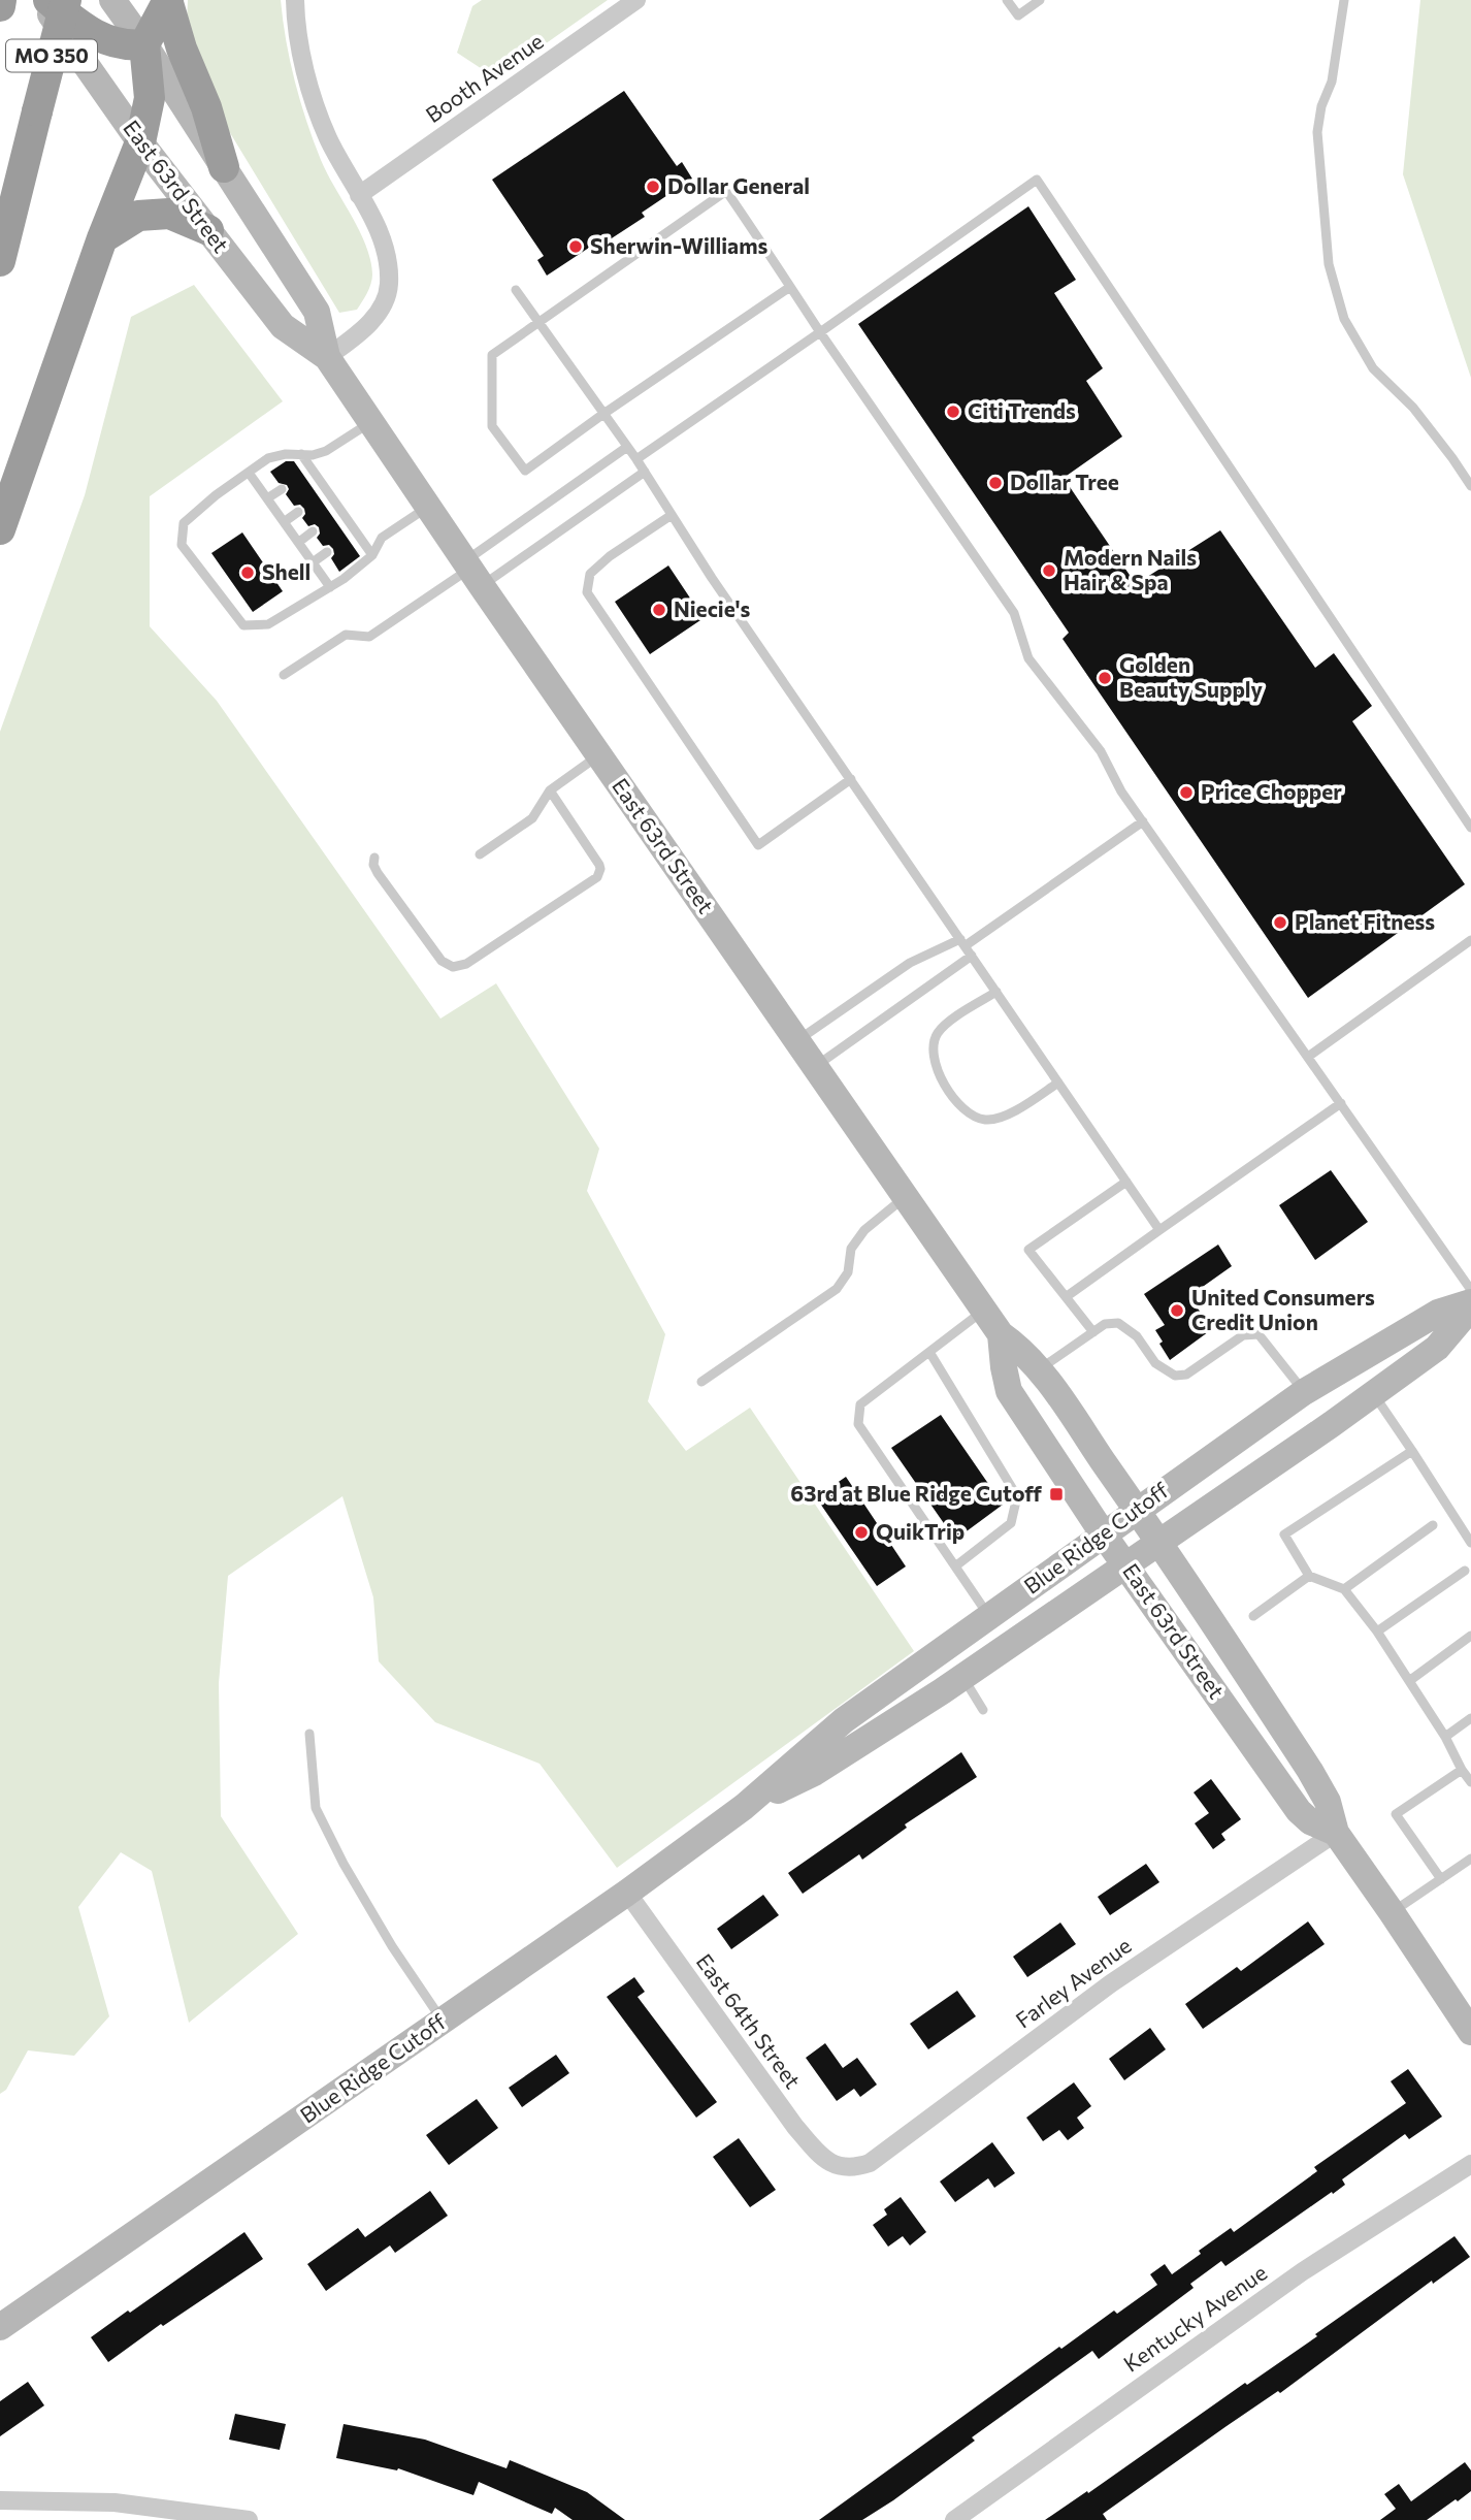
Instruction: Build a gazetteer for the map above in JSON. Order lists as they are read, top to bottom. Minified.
{"streets":{"highway":["MO 350"],"main road":["East 63rd Street","Blue Ridge Cutoff"],"street":["Booth Avenue","Farley Avenue","East 64th Street","Kentucky Avenue"]},"crossings":[["East 63rd Street","Blue Ridge Cutoff"],["East 63rd Street","Farley Avenue"],["Blue Ridge Cutoff","East 64th Street"],["Farley Avenue","East 64th Street"]],"places":{"other":["Dollar General","Sherwin-Williams","Citi Trends","Dollar Tree","Modern Nails Hair & Spa","Shell","Niecie's","Golden Beauty Supply","Price Chopper","Planet Fitness","United Consumers Credit Union","QuikTrip"],"transit":["63rd at Blue Ridge Cutoff"]}}
